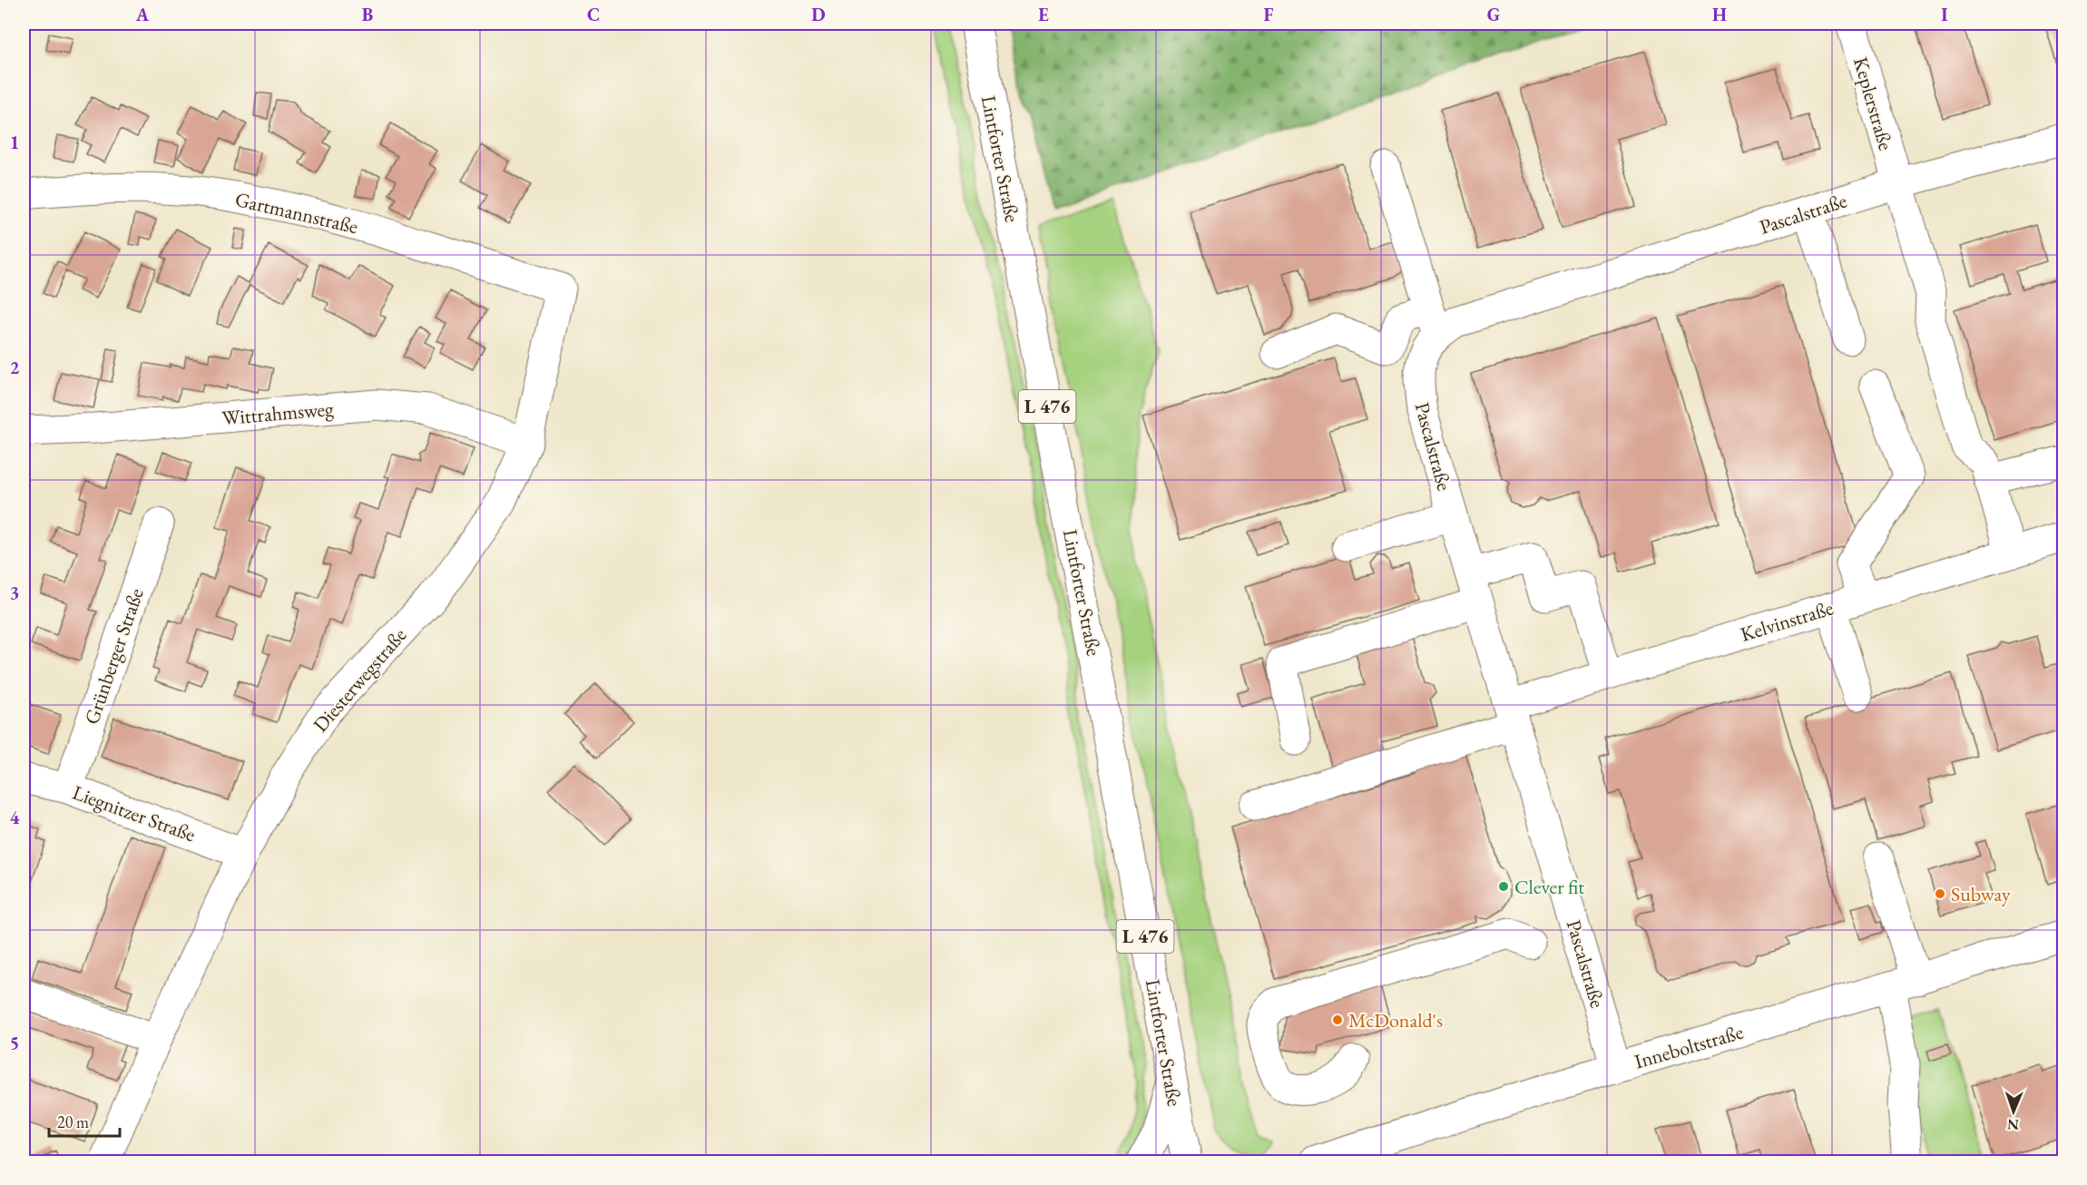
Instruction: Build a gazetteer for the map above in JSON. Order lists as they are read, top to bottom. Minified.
{"streets":{"street":["Keplerstraße","Lintforter Straße","Gartmannstraße","Pascalstraße","L 476","Wittrahmsweg","Kelvinstraße","Grünberger Straße","Diesterwegstraße","Liegnitzer Straße","Inneboltstraße"]},"crossings":[["Keplerstraße","Pascalstraße"],["Keplerstraße","Kelvinstraße"],["Gartmannstraße","Diesterwegstraße"],["Pascalstraße","Kelvinstraße"],["Pascalstraße","Inneboltstraße"],["Wittrahmsweg","Diesterwegstraße"],["Grünberger Straße","Liegnitzer Straße"],["Diesterwegstraße","Liegnitzer Straße"]],"places":["Clever fit","Subway","McDonald's"],"scale_bar":"20 m","north":"bottom","grid":{"columns":["A","B","C","D","E","F","G","H","I"],"rows":["1","2","3","4","5"]}}
